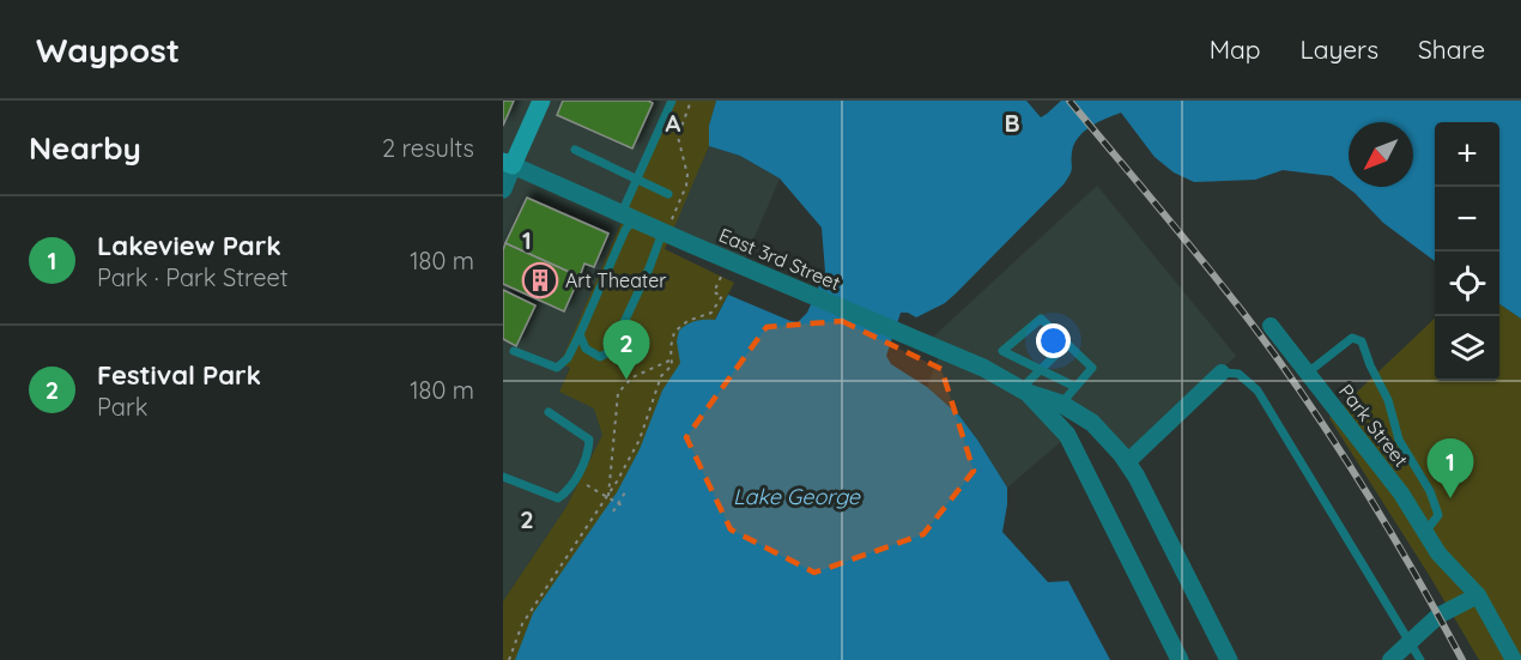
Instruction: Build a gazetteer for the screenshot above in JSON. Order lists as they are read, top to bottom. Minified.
{"streets":{"street":["East 3rd Street","Park Street"]},"water":["Lake George"],"places":{"building":["Art Theater"]},"north":"bottom left","page":{"header":"Waypost","nav":["Map","Layers","Share"],"heading":["Nearby","2 results"],"map_buttons":["+","−"],"list":[{"mark":"1","name":"Lakeview Park","note":"Park · Park Street","value":"180 m"},{"mark":"2","name":"Festival Park","note":"Park","value":"180 m"}],"pins":["2","1"]},"grid":{"columns":["A","B"],"rows":["1","2"]}}
